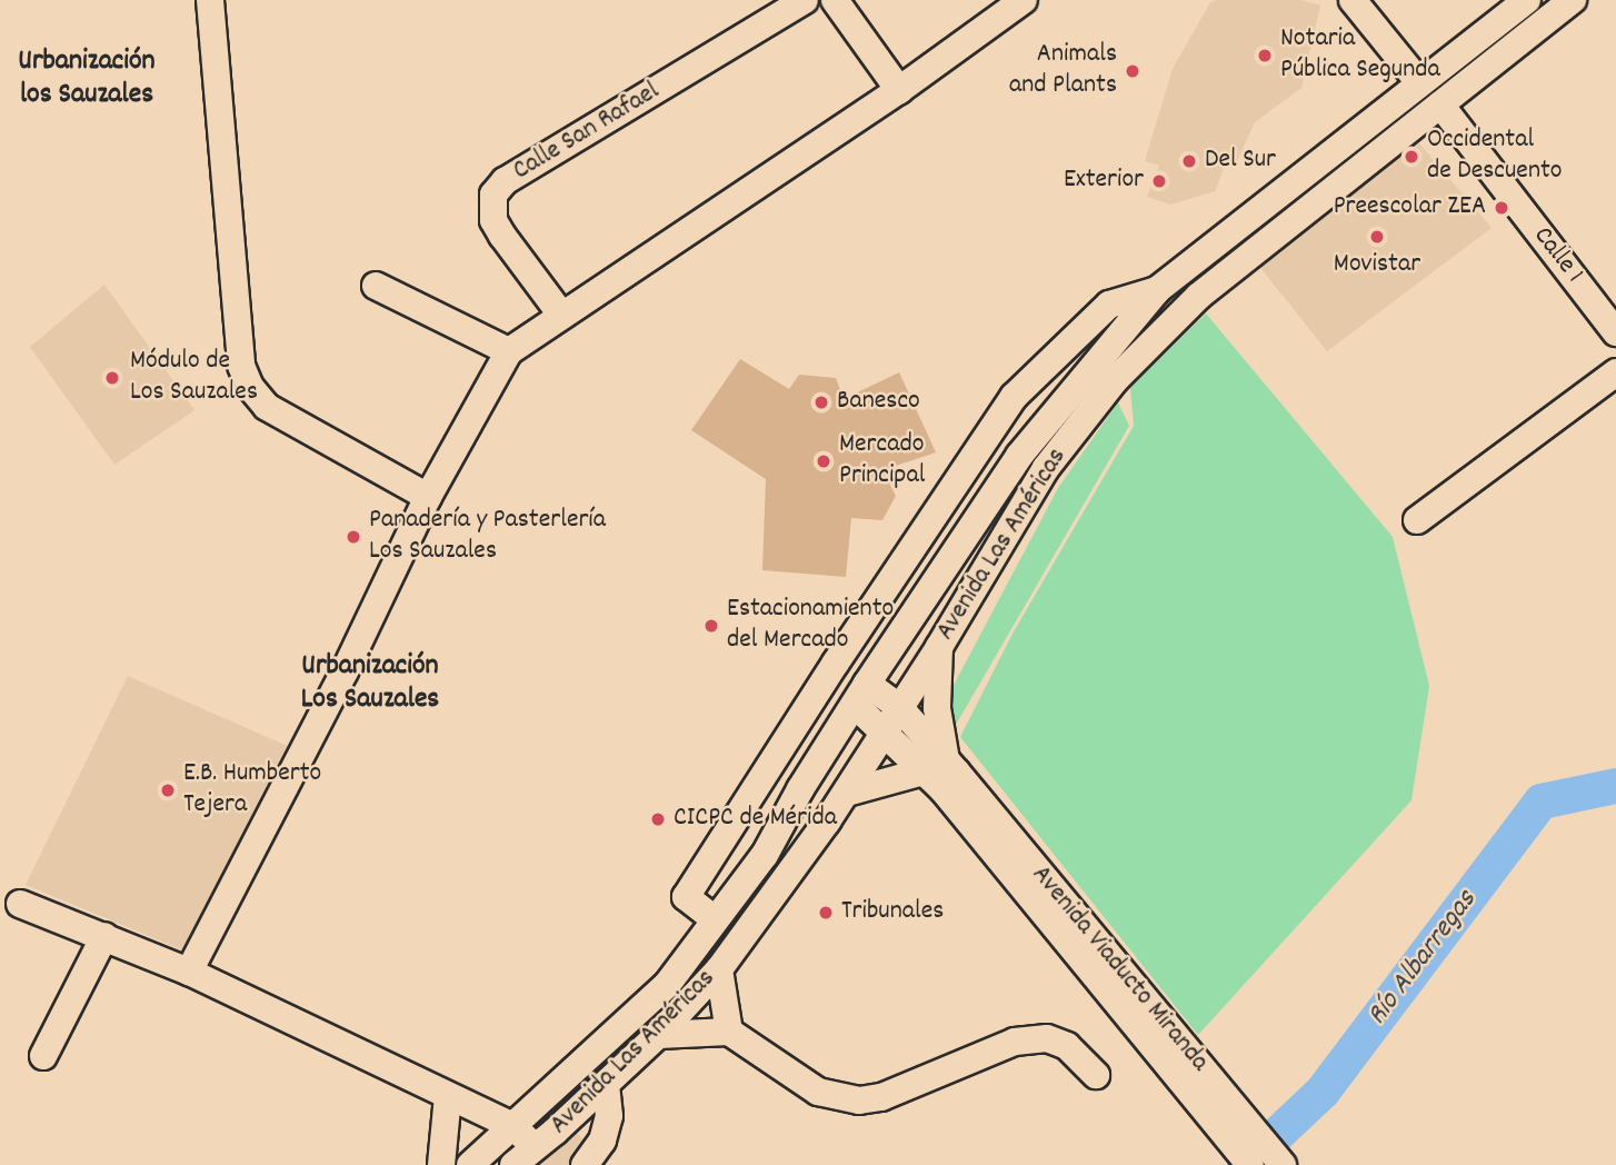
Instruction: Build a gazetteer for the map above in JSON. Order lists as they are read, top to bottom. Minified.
{"streets":{"street":["Calle San Rafael","Calle 1","Avenida Las Américas","Avenida Viaducto Miranda"]},"crossings":[["Calle 1","Avenida Las Américas"]],"districts":["Urbanización los Sauzales","Urbanización Los Sauzales"],"water":["Río Albarregas"],"places":["Notaria Pública Segunda","Animals and Plants","Occidental de Descuento","Del Sur","Exterior","Preescolar ZEA","Movistar","Módulo de Los Sauzales","Banesco","Mercado Principal","Panadería y Pasterlería Los Sauzales","Estacionamiento del Mercado","E.B. Humberto Tejera","CICPC de Mérida","Tribunales"]}
